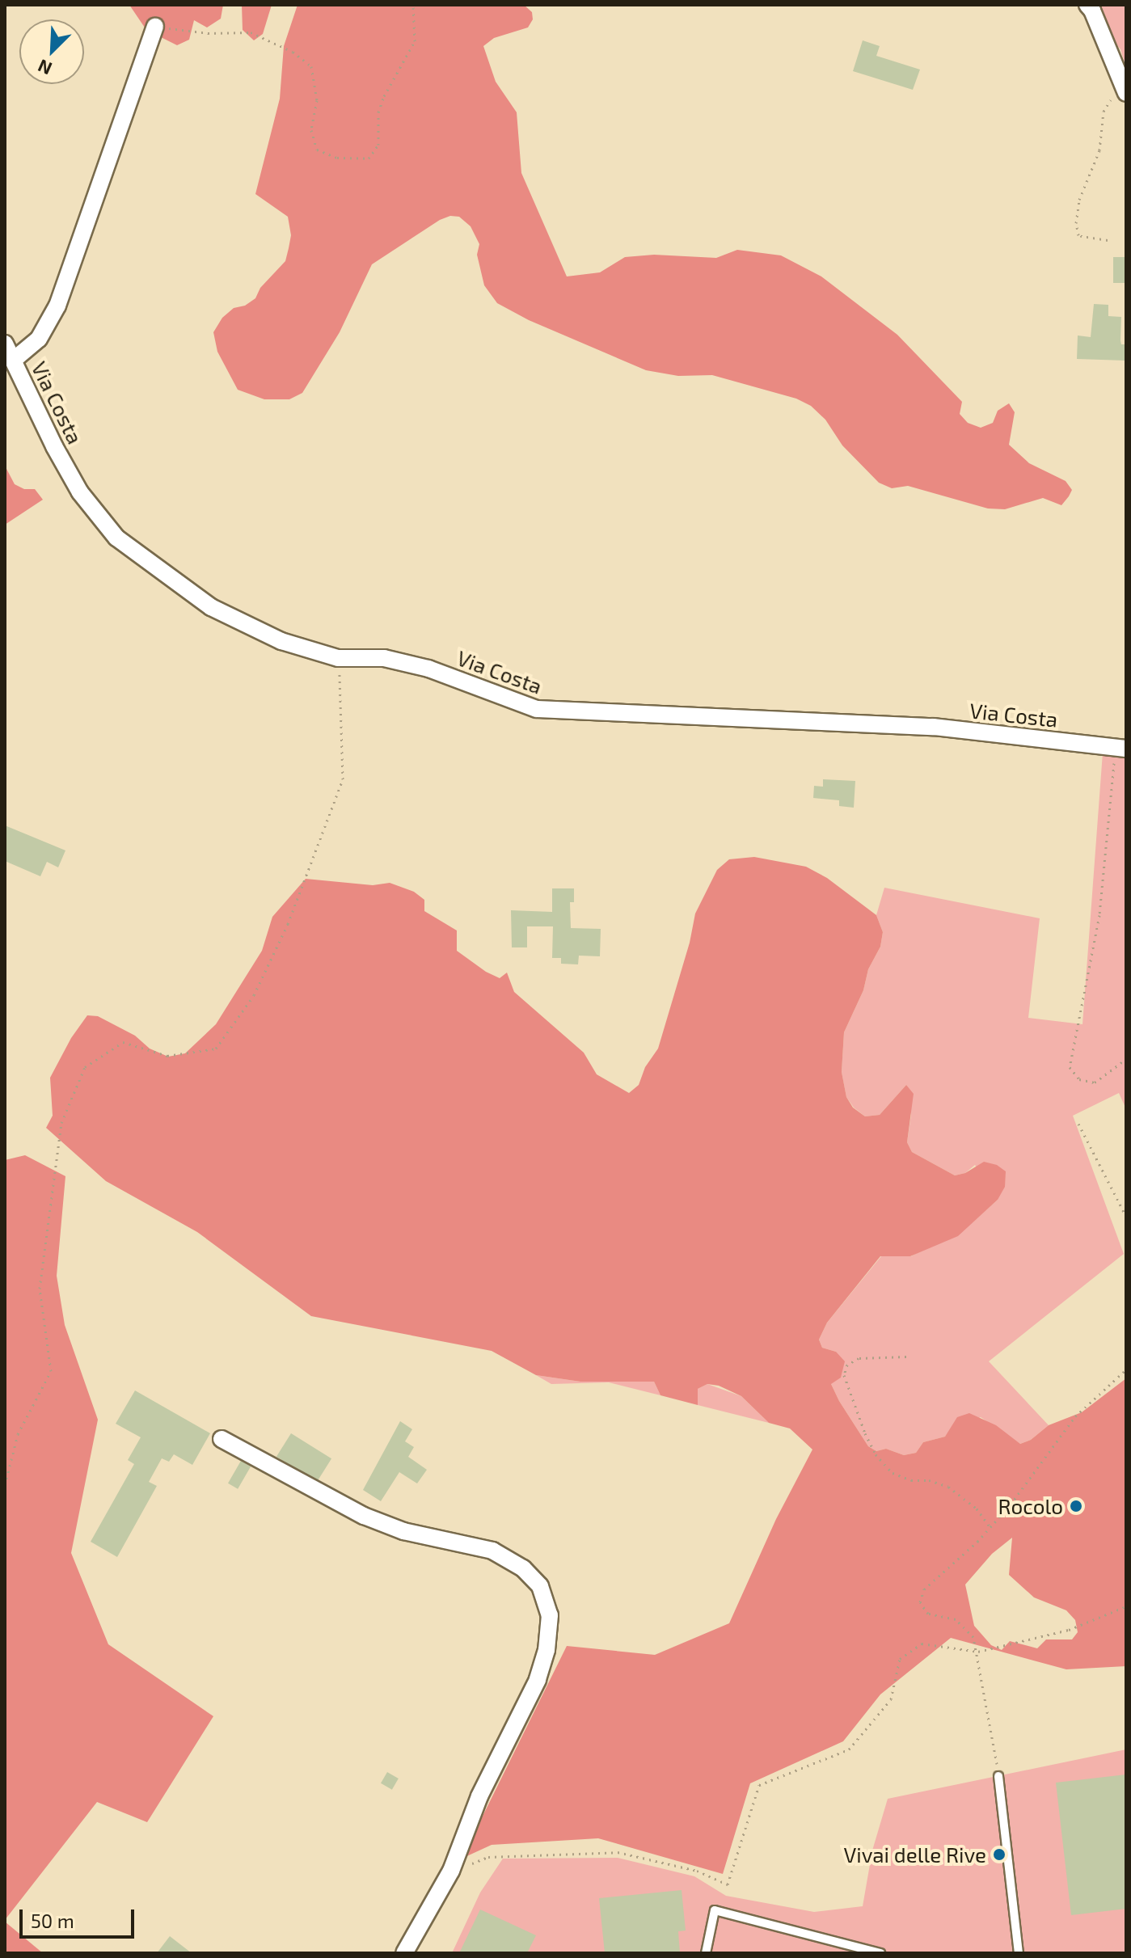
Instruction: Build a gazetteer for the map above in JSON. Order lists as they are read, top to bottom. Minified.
{"streets":{"street":["Via Costa"]},"places":["Rocolo","Vivai delle Rive"],"scale_bar":"50 m","north":"bottom left"}
